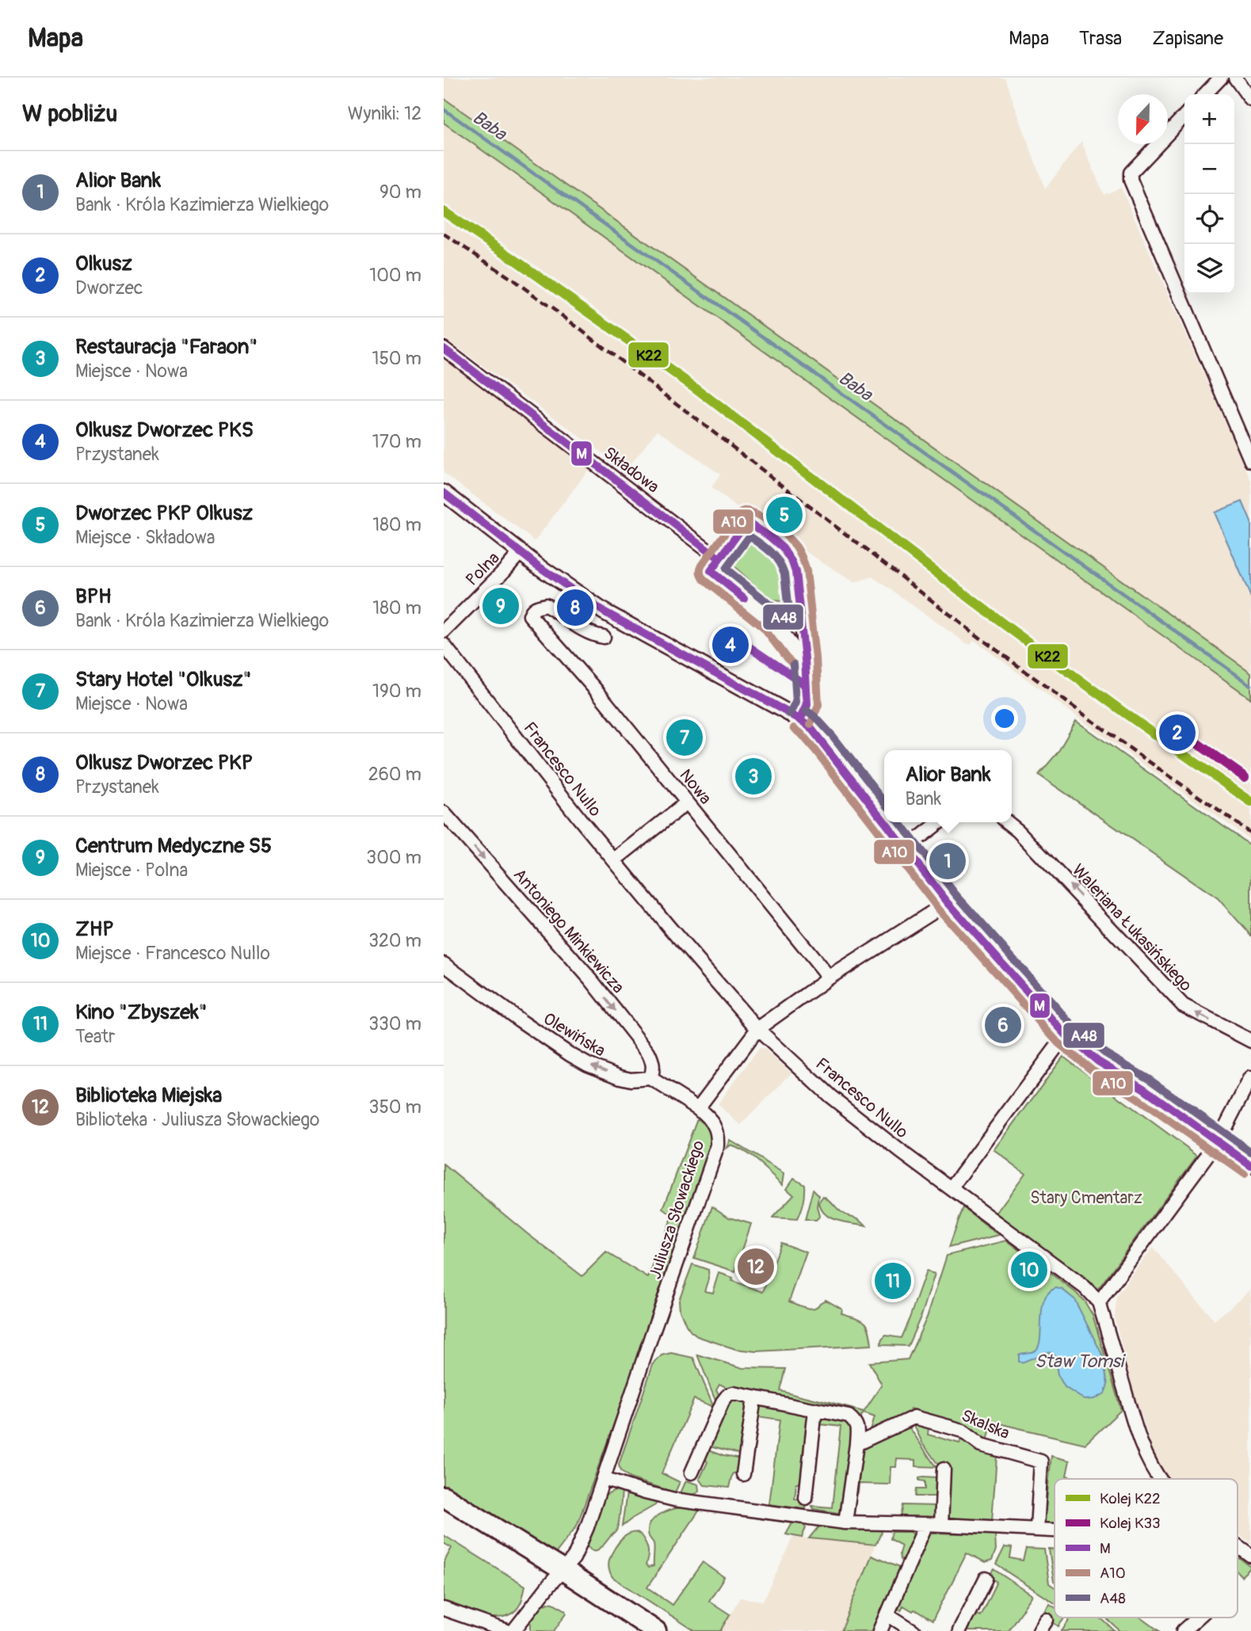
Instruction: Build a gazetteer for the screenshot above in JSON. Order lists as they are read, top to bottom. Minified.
{"streets":{"street":["Składowa","Polna","Francesco Nullo","Nowa","Waleriana Łukasińskiego","Antoniego Minkiewicza","Olewińska","Juliusza Słowackiego","Skalska"]},"crossings":[["Antoniego Minkiewicza","Olewińska"]],"one_way":["Antoniego Minkiewicza","Olewińska"],"water":["Baba","Staw Tomsi"],"parks":["Stary Cmentarz"],"lines":["rail line K22","transit line M","transit line A10","transit line A48","rail line K33"],"legend":["Kolej K22","Kolej K33","M","A10","A48"],"north":"bottom","page":{"header":"Mapa","nav":["Mapa","Trasa","Zapisane"],"heading":["W pobliżu","Wyniki: 12"],"map_buttons":["+","−"],"list":[{"mark":"1","name":"Alior Bank","note":"Bank · Króla Kazimierza Wielkiego","value":"90 m"},{"mark":"2","name":"Olkusz","note":"Dworzec","value":"100 m"},{"mark":"3","name":"Restauracja \"Faraon\"","note":"Miejsce · Nowa","value":"150 m"},{"mark":"4","name":"Olkusz Dworzec PKS","note":"Przystanek","value":"170 m"},{"mark":"5","name":"Dworzec PKP Olkusz","note":"Miejsce · Składowa","value":"180 m"},{"mark":"6","name":"BPH","note":"Bank · Króla Kazimierza Wielkiego","value":"180 m"},{"mark":"7","name":"Stary Hotel \"Olkusz\"","note":"Miejsce · Nowa","value":"190 m"},{"mark":"8","name":"Olkusz Dworzec PKP","note":"Przystanek","value":"260 m"},{"mark":"9","name":"Centrum Medyczne S5","note":"Miejsce · Polna","value":"300 m"},{"mark":"10","name":"ZHP","note":"Miejsce · Francesco Nullo","value":"320 m"},{"mark":"11","name":"Kino \"Zbyszek\"","note":"Teatr","value":"330 m"},{"mark":"12","name":"Biblioteka Miejska","note":"Biblioteka · Juliusza Słowackiego","value":"350 m"}],"pins":["5","9","8","4","2","7","3","1","6","12","10","11"],"popup":["Alior Bank","Bank"]}}
